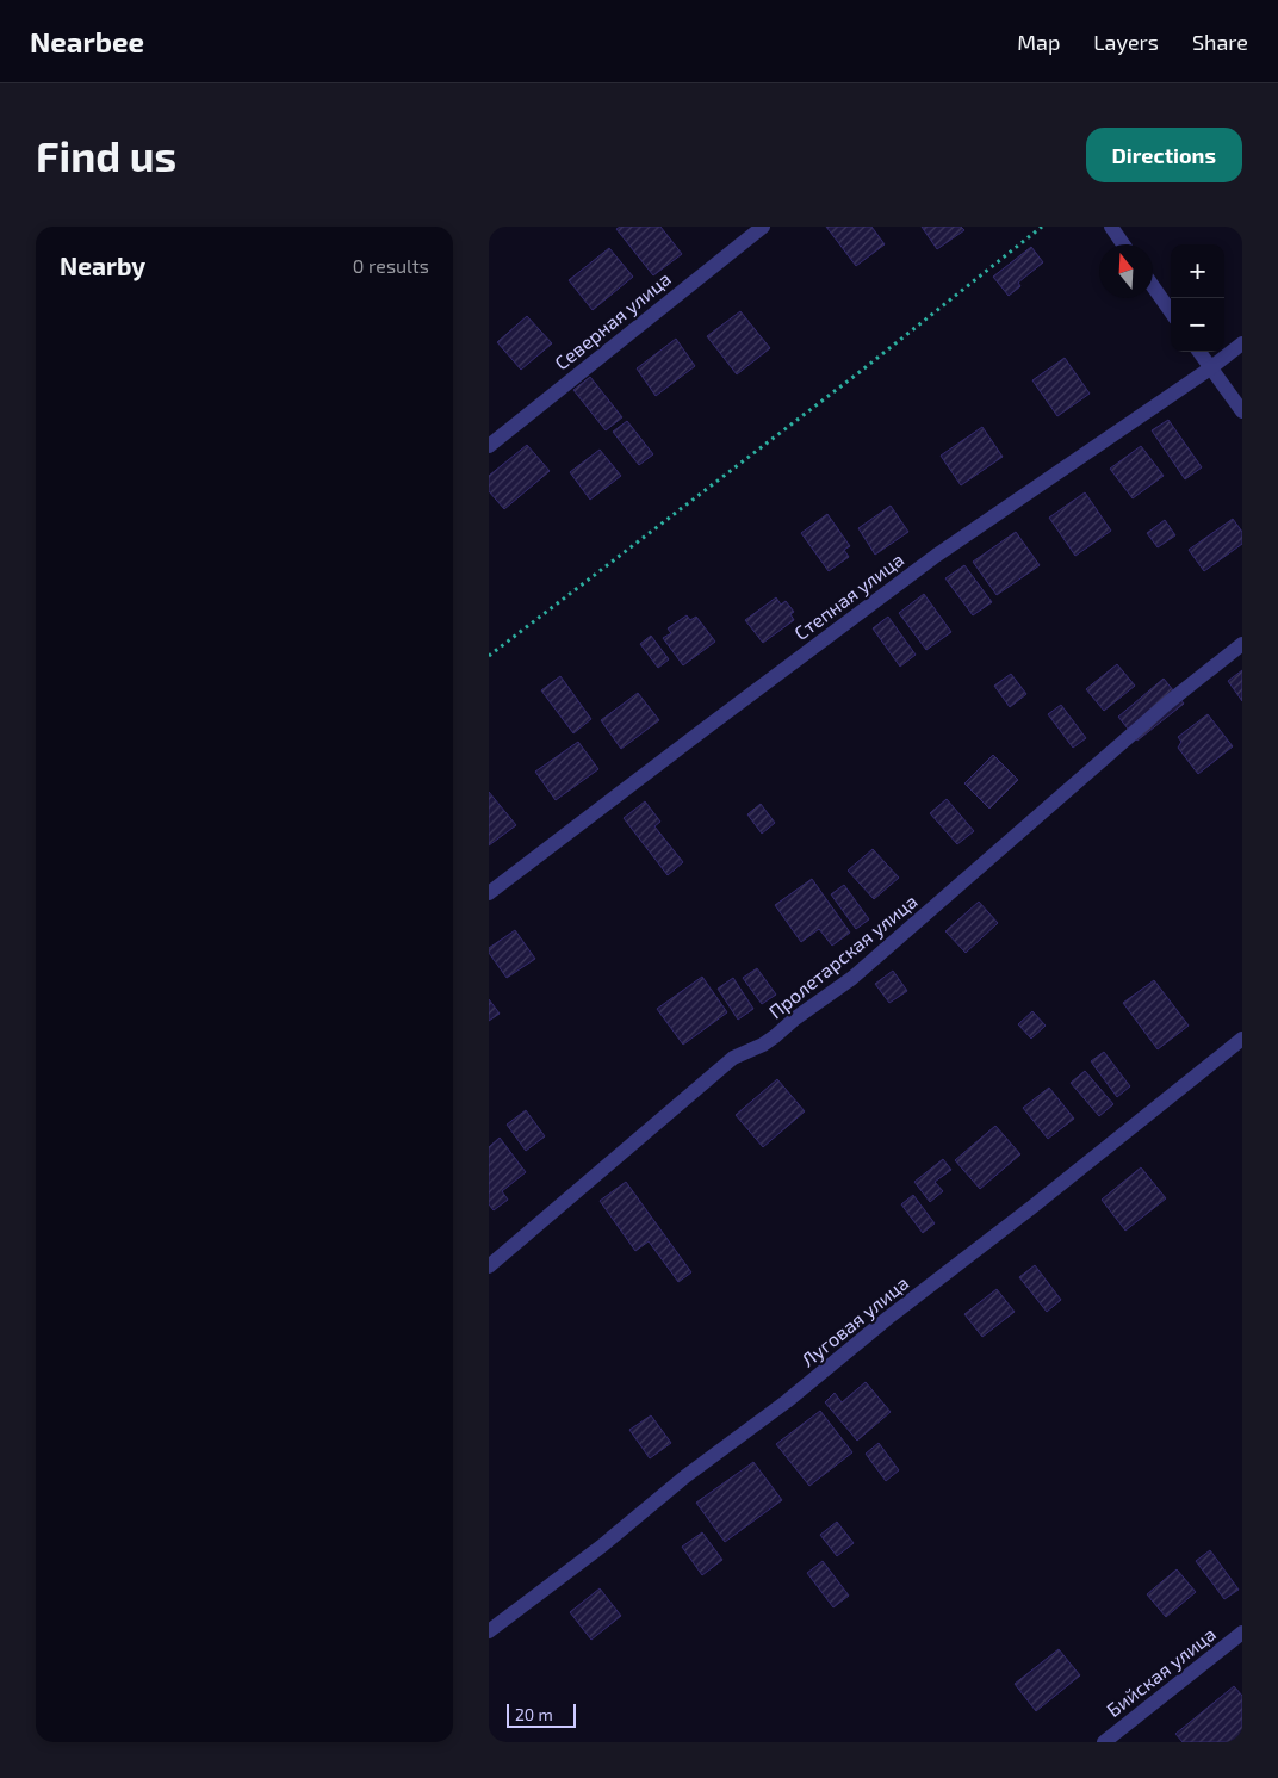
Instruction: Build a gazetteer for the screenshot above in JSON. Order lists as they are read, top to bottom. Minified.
{"streets":{"street":["Северная улица","Степная улица","Пролетарская улица","Луговая улица","Бийская улица"]},"scale_bar":"20 m","north":"top","page":{"header":"Nearbee","nav":["Map","Layers","Share"],"buttons":"Directions","title":"Find us","heading":["Nearby","0 results"],"map_buttons":["+","−"],"scale":"20 m"}}
